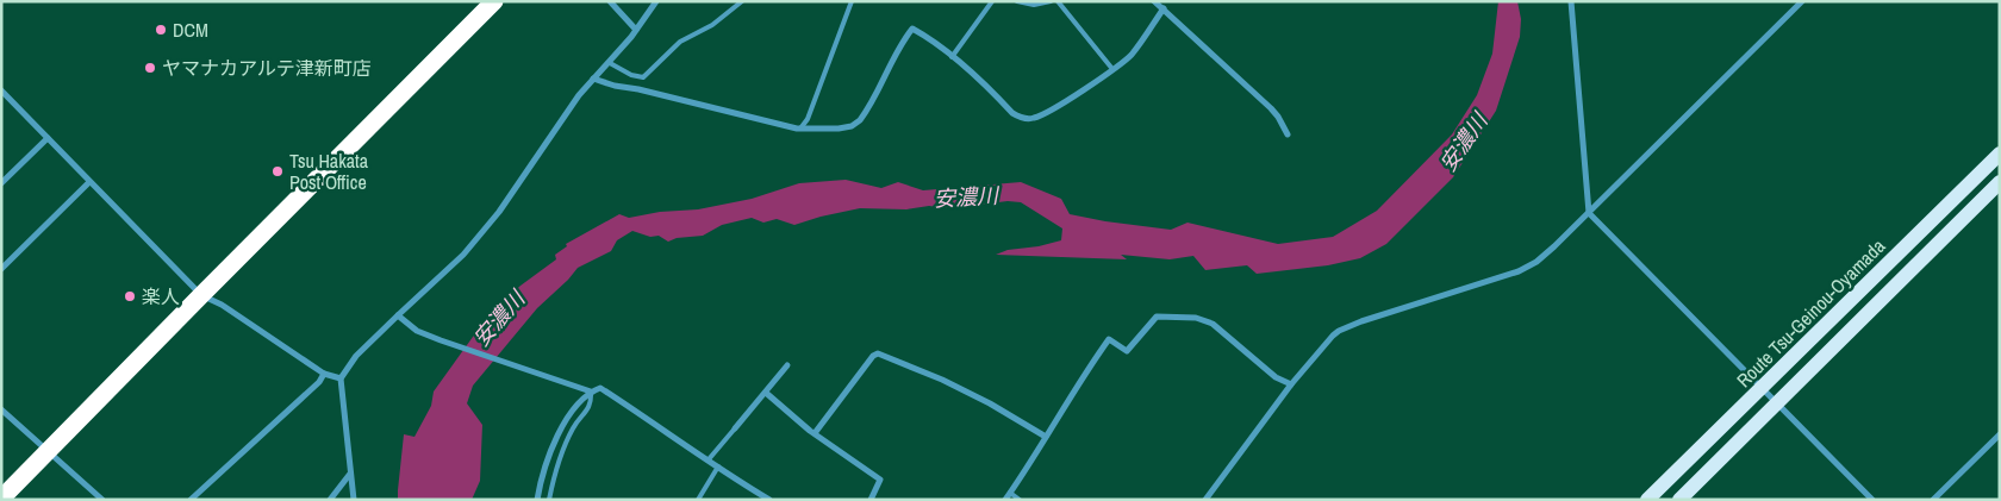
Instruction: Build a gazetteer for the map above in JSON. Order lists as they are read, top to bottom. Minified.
{"streets":{"main road":["Route Tsu-Geinou-Oyamada"]},"water":["安濃川"],"places":["DCM","ヤマナカアルテ津新町店","Tsu Hakata Post Office","楽人"]}
